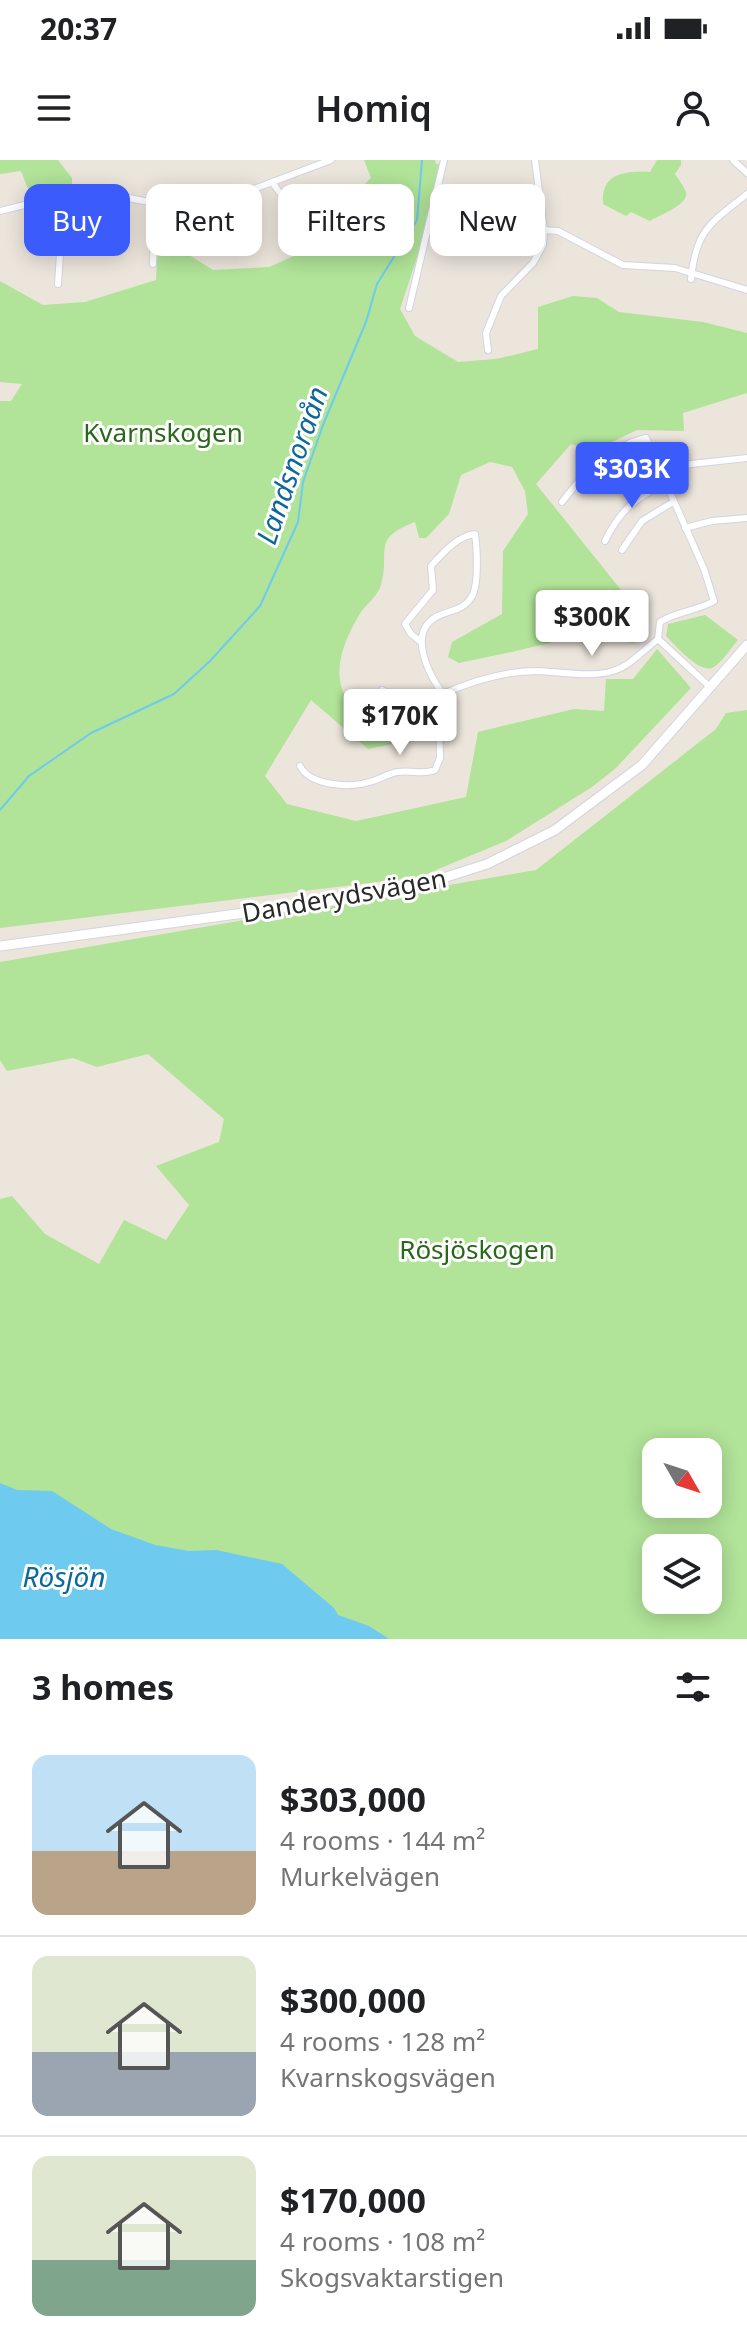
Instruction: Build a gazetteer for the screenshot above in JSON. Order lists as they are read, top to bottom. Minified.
{"streets":{"main road":["Danderydsvägen"]},"water":["Landsnoraån","Rösjön"],"parks":["Kvarnskogen","Rösjöskogen"],"north":"bottom right","page":{"status":"20:37","header":"Homiq","chip":["Buy","Rent","Filters","New"],"price":["$303K","$300K","$170K"],"heading":"3 homes","list":[{"name":"$303,000","note":"4 rooms · 144 m² · Murkelvägen"},{"name":"$300,000","note":"4 rooms · 128 m² · Kvarnskogsvägen"},{"name":"$170,000","note":"4 rooms · 108 m² · Skogsvaktarstigen"}]}}
